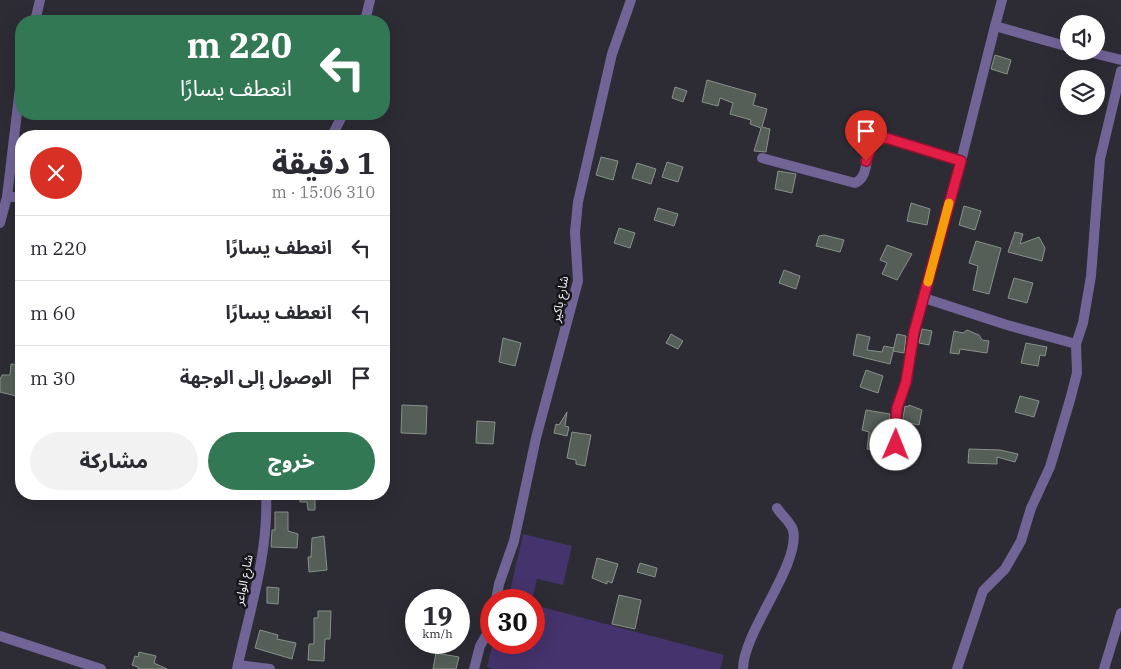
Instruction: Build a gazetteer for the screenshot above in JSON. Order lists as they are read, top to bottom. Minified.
{"streets":{"street":["شارع باكير","شارع الواعر"]},"page":{"turn":["220 m","انعطف يسارًا"],"heading":["1 دقيقة","310 m · 15:06"],"list":[{"name":"انعطف يسارًا","value":"220 m"},{"name":"انعطف يسارًا","value":"60 m"},{"name":"الوصول إلى الوجهة","value":"30 m"}],"buttons":["خروج","مشاركة"],"speed":"19 km/h","limit":"30"}}
